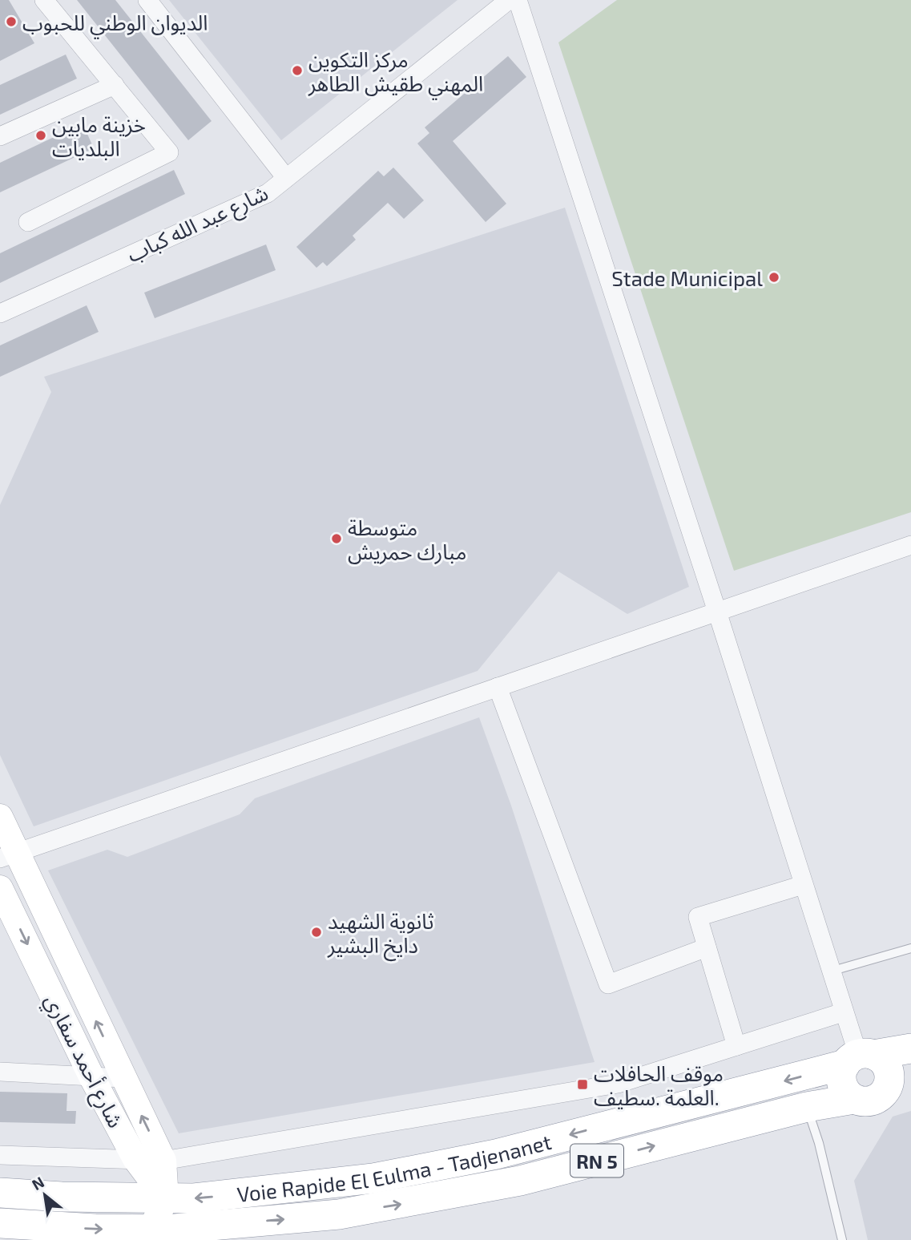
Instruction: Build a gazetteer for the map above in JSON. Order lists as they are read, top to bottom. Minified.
{"streets":{"highway":["RN 5","Voie Rapide El Eulma - Tadjenanet"],"main road":["شارع أحمد سفاري"],"street":["شارع عبد الله كباب"]},"crossings":[["شارع أحمد سفاري","Voie Rapide El Eulma - Tadjenanet"]],"places":{"other":["الديوان الوطني للحبوب","مركز التكوين المهني طقيش الطاهر","خزينة مابين البلديات","Stade Municipal","متوسطة مبارك حمريش","ثانوية الشهيد دايخ البشير"],"transit":["موقف الحافلات العلمة .سطيف."]},"north":"top left"}
